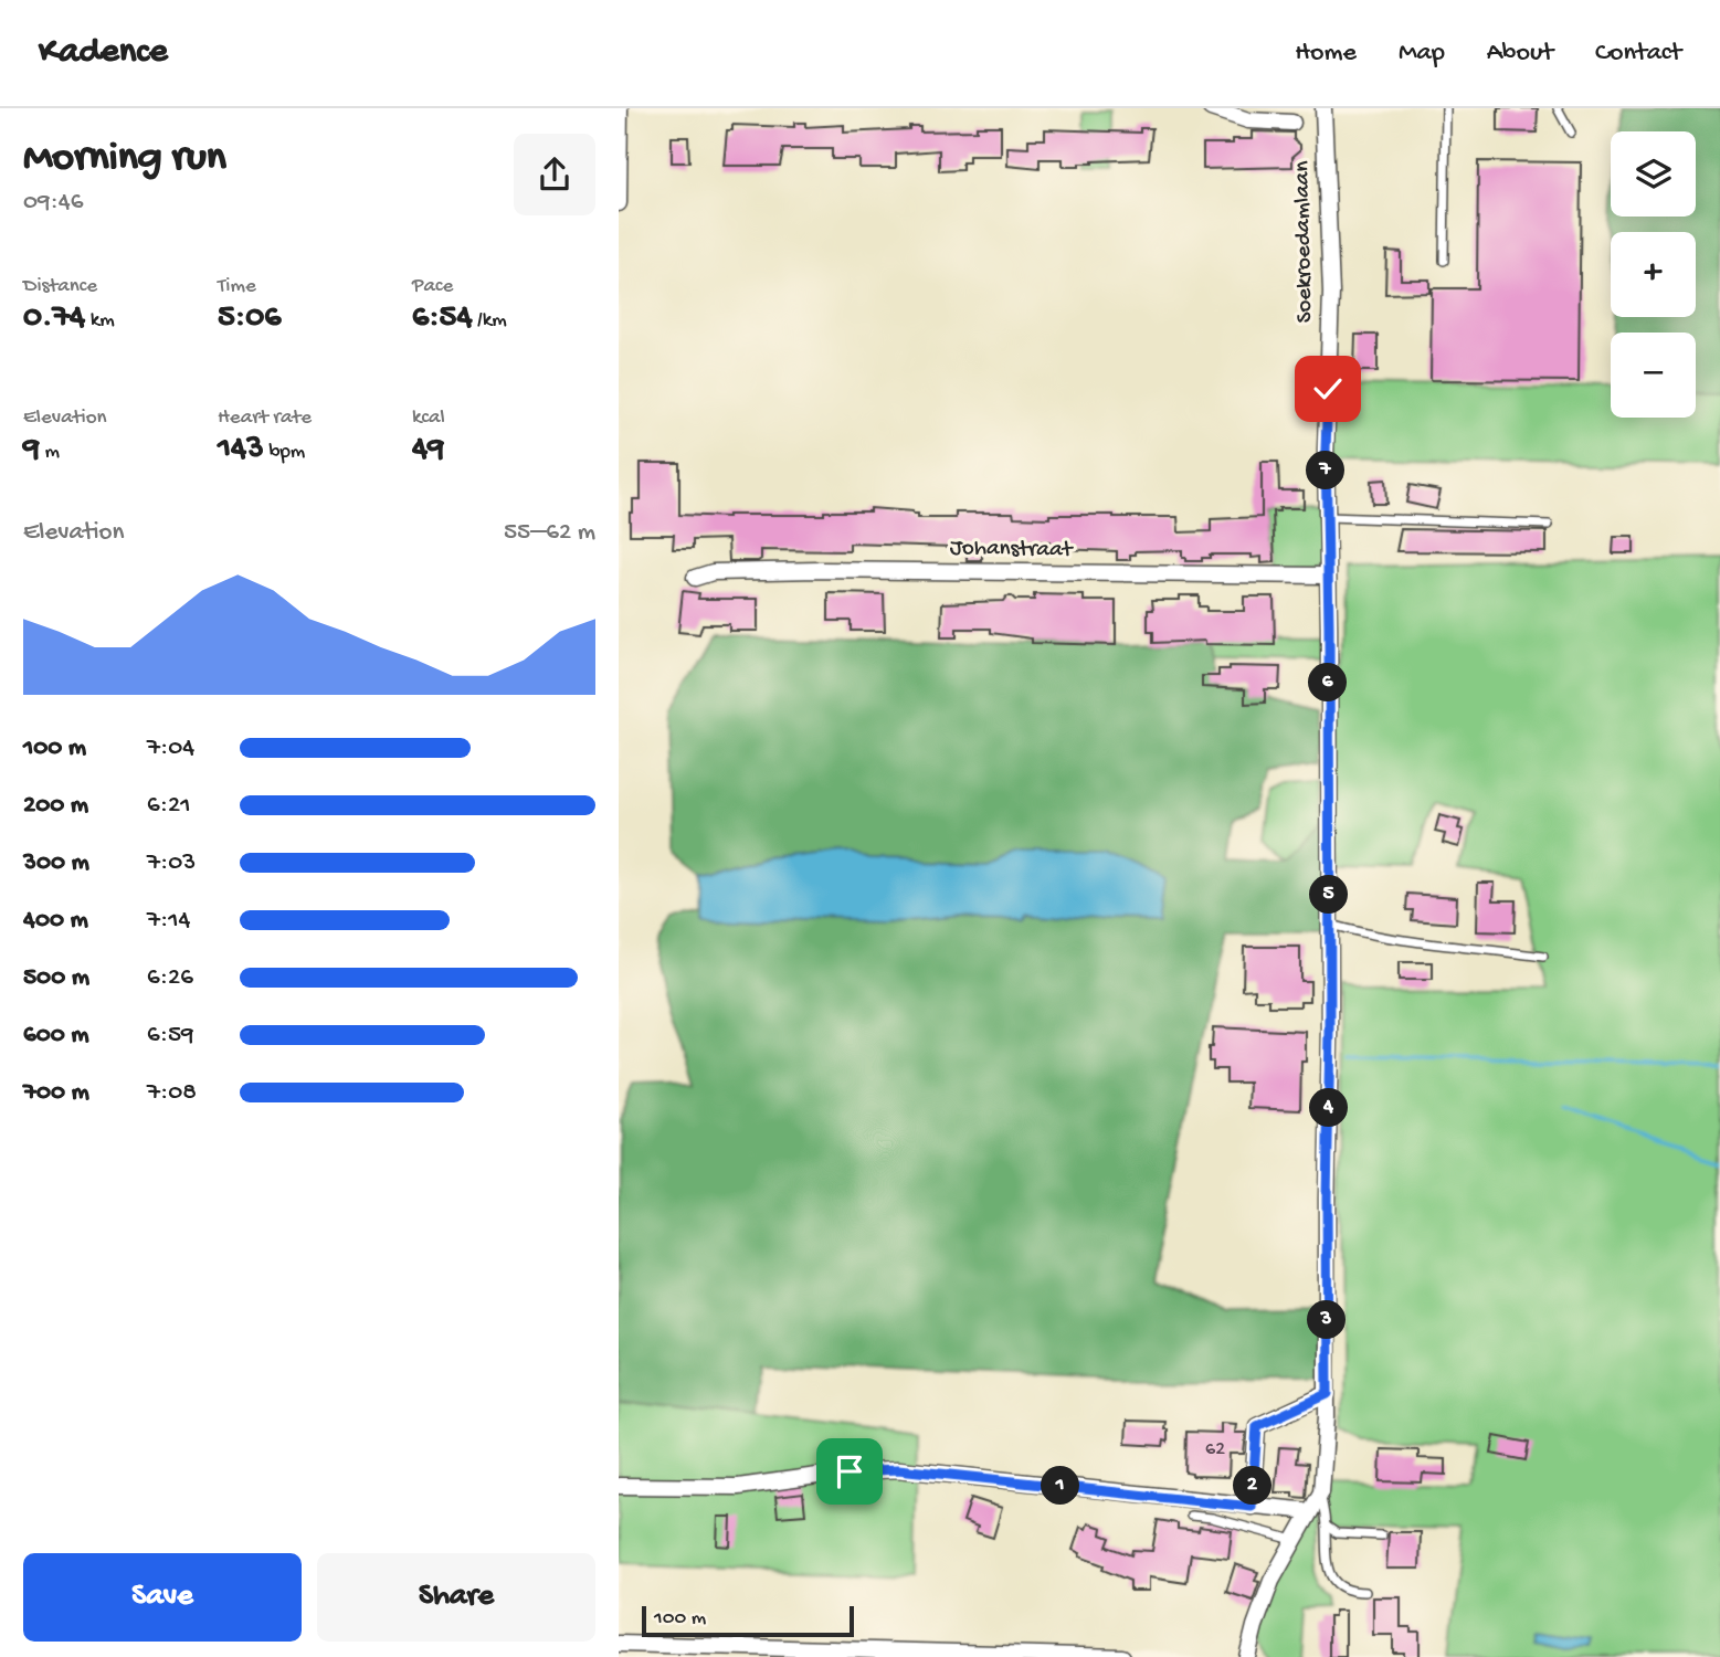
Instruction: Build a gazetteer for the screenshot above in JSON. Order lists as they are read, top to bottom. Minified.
{"streets":{"street":["Soekroedamlaan","Johanstraat"]},"crossings":[["Soekroedamlaan","Johanstraat"]],"house_numbers":["62"],"scale_bar":"100 m","page":{"header":"Kadence","nav":["Home","Map","About","Contact"],"heading":["Morning run","09:46"],"map_buttons":["+","−"],"stats":[["Distance","0.74 km"],["Time","5:06"],["Pace","6:54 /km"],["Elevation","9 m"],["Heart rate","143 bpm"],["kcal","49"]],"pins":["7","6","5","4","3","1","2"],"chart":["Elevation","55–62 m"],"list":[{"name":"100 m","note":"7:04"},{"name":"200 m","note":"6:21"},{"name":"300 m","note":"7:03"},{"name":"400 m","note":"7:14"},{"name":"500 m","note":"6:26"},{"name":"600 m","note":"6:59"},{"name":"700 m","note":"7:08"}],"buttons":["Save","Share"],"scale":"100 m"}}
